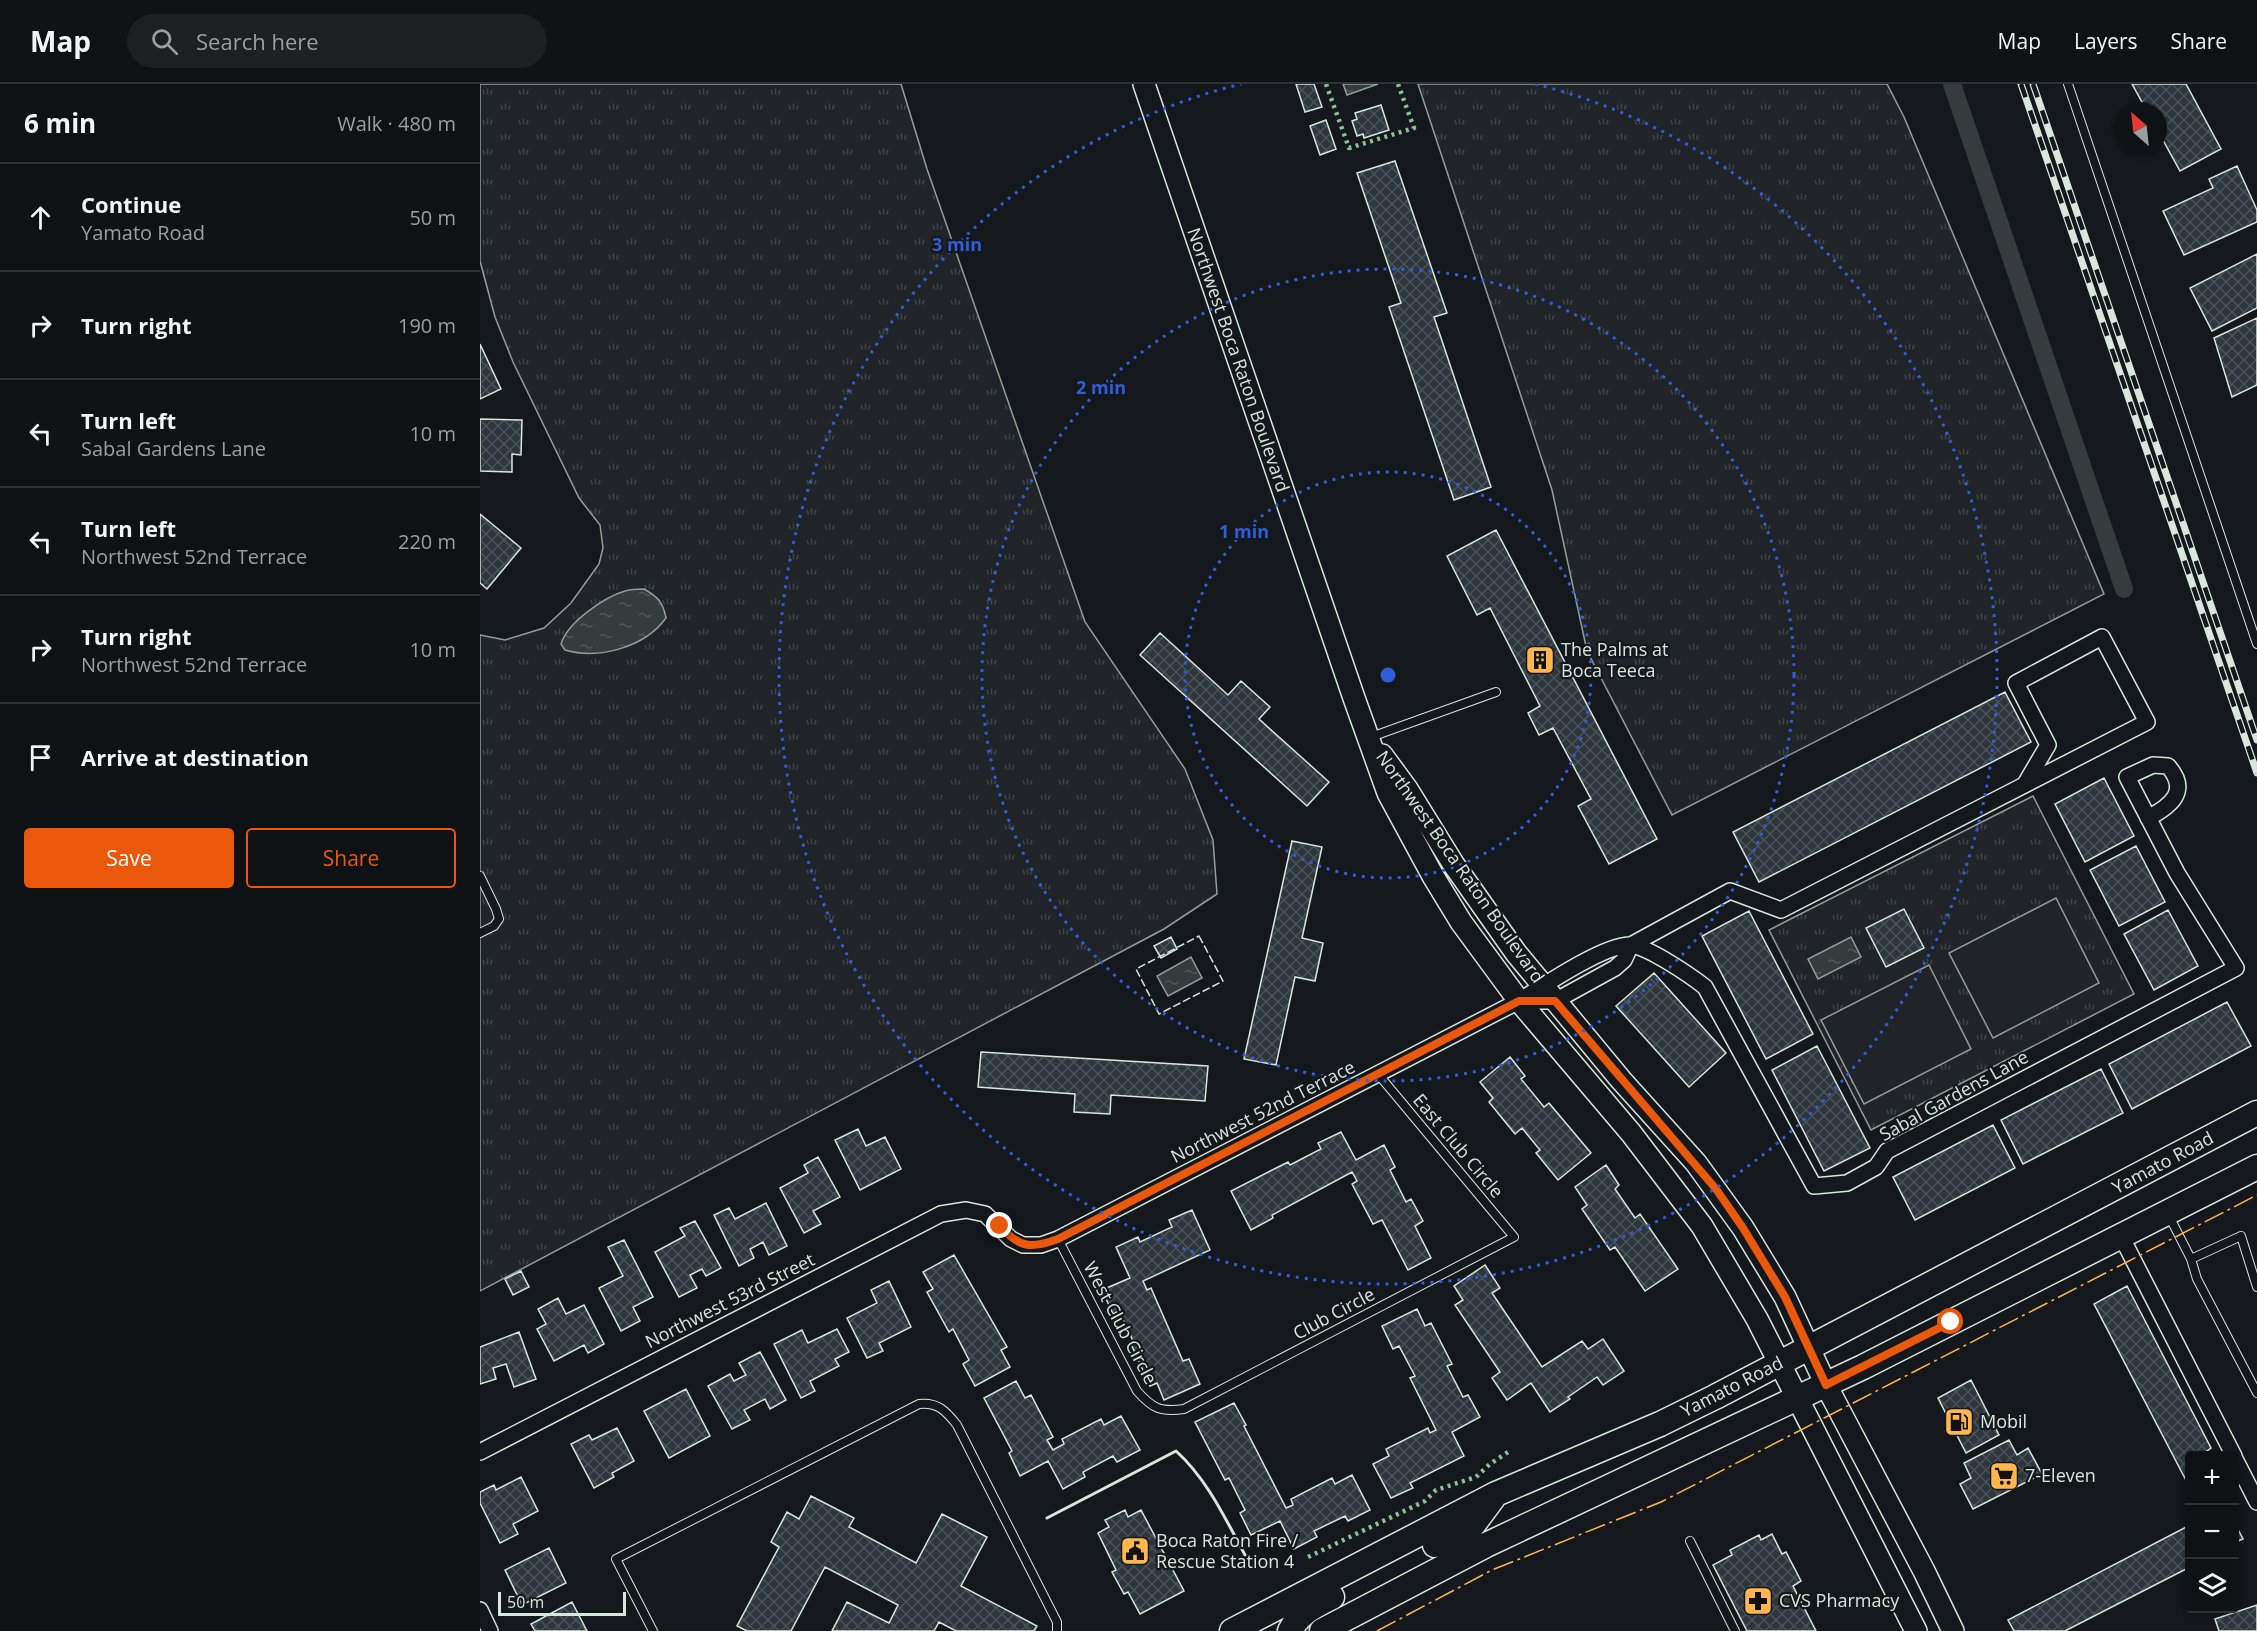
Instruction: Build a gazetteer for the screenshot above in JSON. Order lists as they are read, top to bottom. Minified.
{"streets":{"main road":["Yamato Road"],"street":["Northwest Boca Raton Boulevard","Sabal Gardens Lane","Northwest 52nd Terrace","Northwest 53rd Street"],"lane":["East Club Circle","Club Circle","West Club Circle"]},"crossings":[["Northwest Boca Raton Boulevard","Northwest 52nd Terrace"],["Northwest Boca Raton Boulevard","Yamato Road"],["Northwest 52nd Terrace","East Club Circle"],["Northwest 52nd Terrace","Northwest 53rd Street"],["Northwest 52nd Terrace","West Club Circle"],["East Club Circle","Club Circle"],["Club Circle","West Club Circle"]],"places":{"building":["The Palms at Boca Teeca"],"fuel station":["Mobil"],"supermarket":["7-Eleven"],"public building":["Boca Raton Fire / Rescue Station 4"],"pharmacy":["CVS Pharmacy"]},"scale_bar":"50 m","north":"top left","page":{"header":"Map","search":"Search here","nav":["Map","Layers","Share"],"heading":["6 min","Walk · 480 m"],"list":[["Continue","Yamato Road","50 m"],["Turn right","190 m"],["Turn left","Sabal Gardens Lane","10 m"],["Turn left","Northwest 52nd Terrace","220 m"],["Turn right","Northwest 52nd Terrace","10 m"],"Arrive at destination"],"buttons":["Save","Share"],"map_buttons":["+","−"],"scale":"50 m"},"rings":["3 min","2 min","1 min"]}
